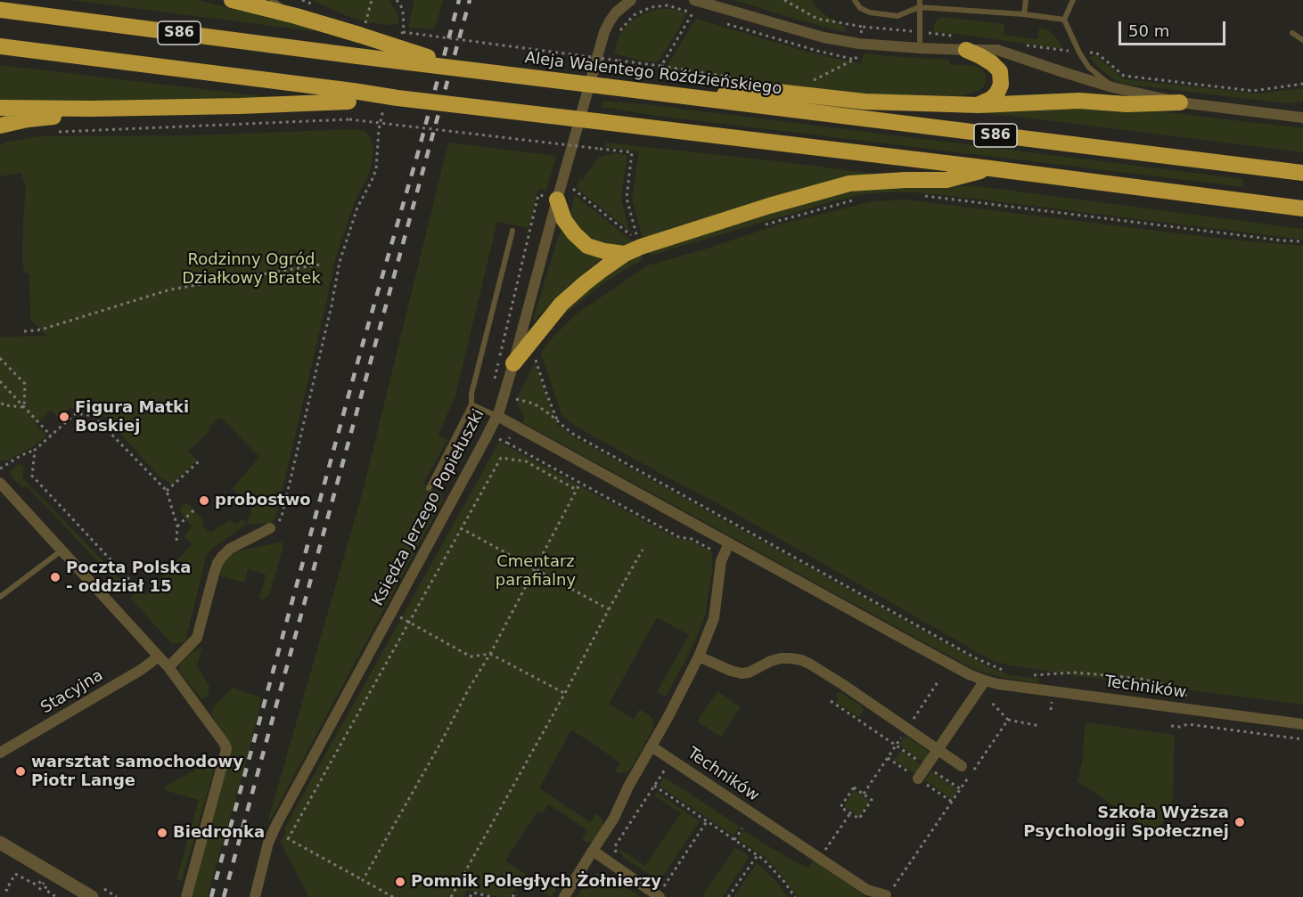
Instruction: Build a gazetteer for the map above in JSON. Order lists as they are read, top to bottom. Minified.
{"streets":{"highway":["S86","Aleja Walentego Roździeńskiego"],"street":["Księdza Jerzego Popiełuszki","Techników","Stacyjna"]},"crossings":[["Księdza Jerzego Popiełuszki","Techników"]],"parks":["Rodzinny Ogród Działkowy Bratek","Cmentarz parafialny"],"places":["Figura Matki Boskiej","probostwo","Poczta Polska - oddział 15","warsztat samochodowy Piotr Lange","Szkoła Wyższa Psychologii Społecznej","Biedronka","Pomnik Poległych Żołnierzy"],"scale_bar":"50 m"}
